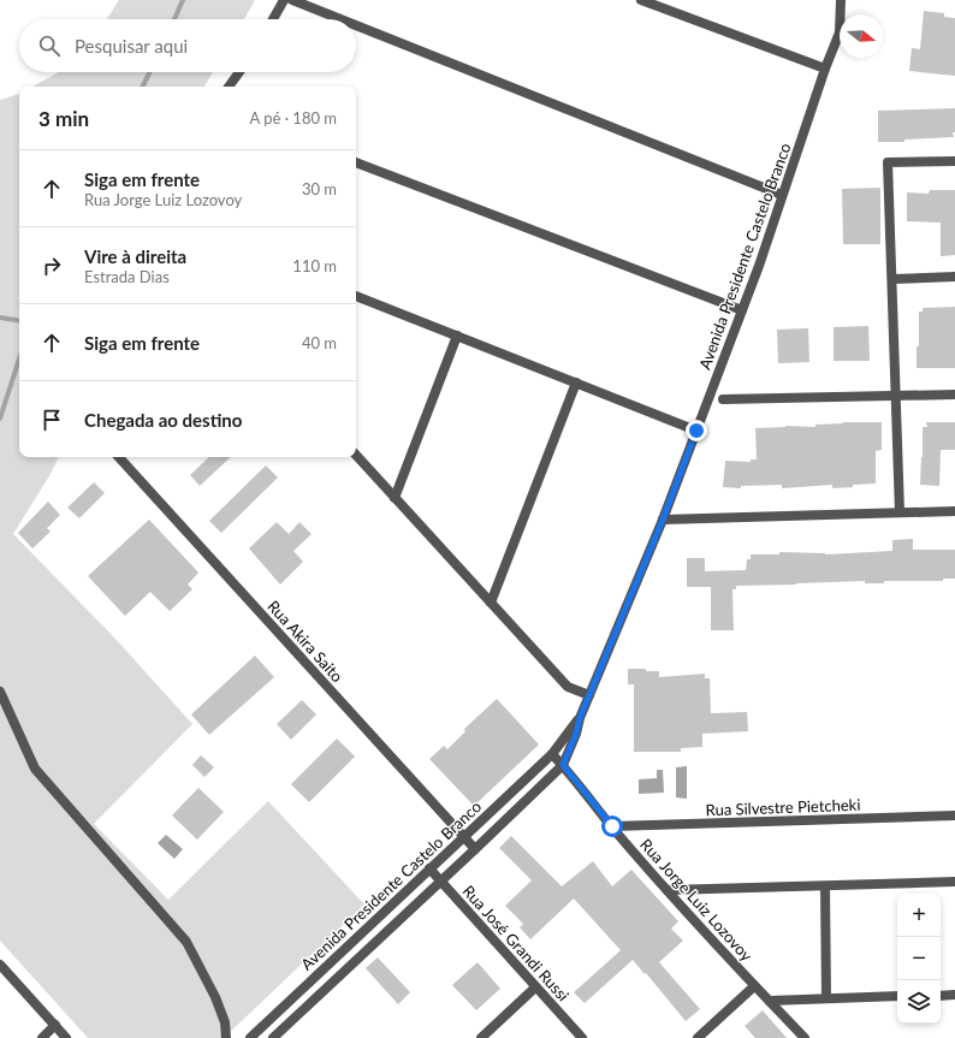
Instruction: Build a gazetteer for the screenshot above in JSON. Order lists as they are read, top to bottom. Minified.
{"streets":{"street":["Avenida Presidente Castelo Branco","Rua Akira Saito","Rua Silvestre Pietcheki","Rua Jorge Luiz Lozovoy","Rua José Grandi Russi"]},"crossings":[["Avenida Presidente Castelo Branco","Rua Akira Saito"],["Avenida Presidente Castelo Branco","Rua Jorge Luiz Lozovoy"],["Avenida Presidente Castelo Branco","Rua José Grandi Russi"],["Rua Silvestre Pietcheki","Rua Jorge Luiz Lozovoy"]],"north":"right","page":{"search":"Pesquisar aqui","heading":["3 min","A pé · 180 m"],"list":[["Siga em frente","Rua Jorge Luiz Lozovoy","30 m"],["Vire à direita","Estrada Dias","110 m"],["Siga em frente","40 m"],"Chegada ao destino"],"map_buttons":["+","−"]}}
